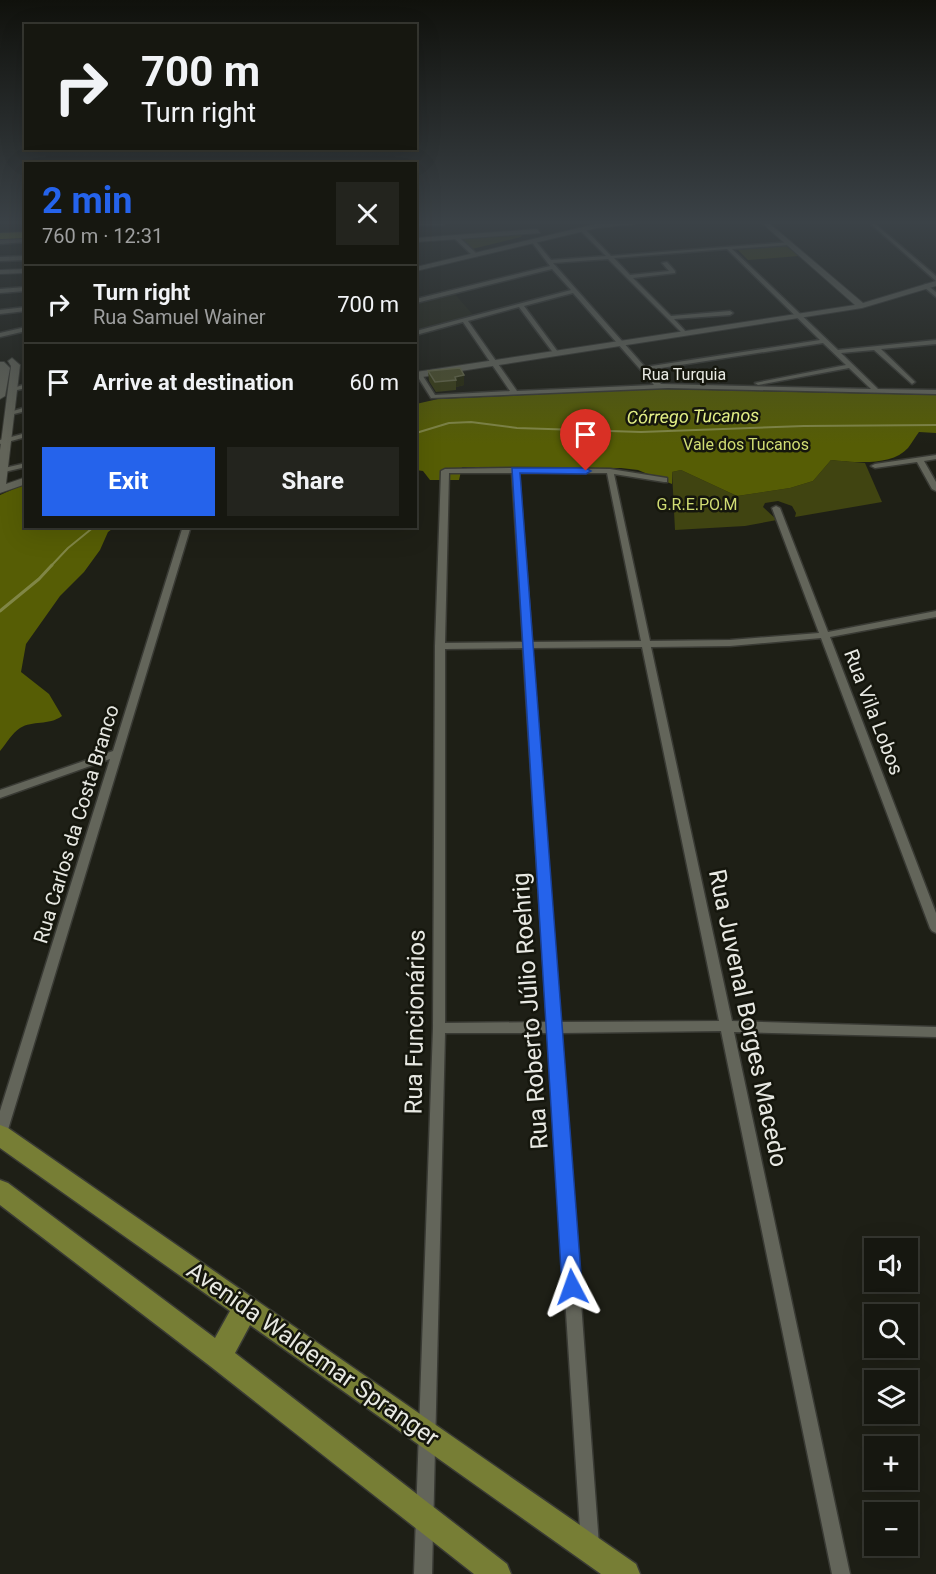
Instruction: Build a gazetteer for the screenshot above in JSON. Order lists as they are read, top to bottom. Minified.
{"streets":{"main road":["Avenida Waldemar Spranger"],"street":["Rua Turquia","Rua Vila Lobos","Rua Carlos da Costa Branco","Rua Roberto Júlio Roehrig","Rua Juvenal Borges Macedo","Rua Funcionários"]},"crossings":[["Rua Carlos da Costa Branco","Avenida Waldemar Spranger"],["Rua Roberto Júlio Roehrig","Rua Funcionários"],["Rua Roberto Júlio Roehrig","Avenida Waldemar Spranger"],["Rua Funcionários","Avenida Waldemar Spranger"]],"water":["Córrego Tucanos"],"parks":["Vale dos Tucanos","G.R.E.PO.M"],"page":{"turn":["700 m","Turn right"],"heading":["2 min","760 m · 12:31"],"list":[{"name":"Turn right","note":"Rua Samuel Wainer","value":"700 m"},{"name":"Arrive at destination","value":"60 m"}],"buttons":["Exit","Share"],"map_buttons":["+","−"]}}
